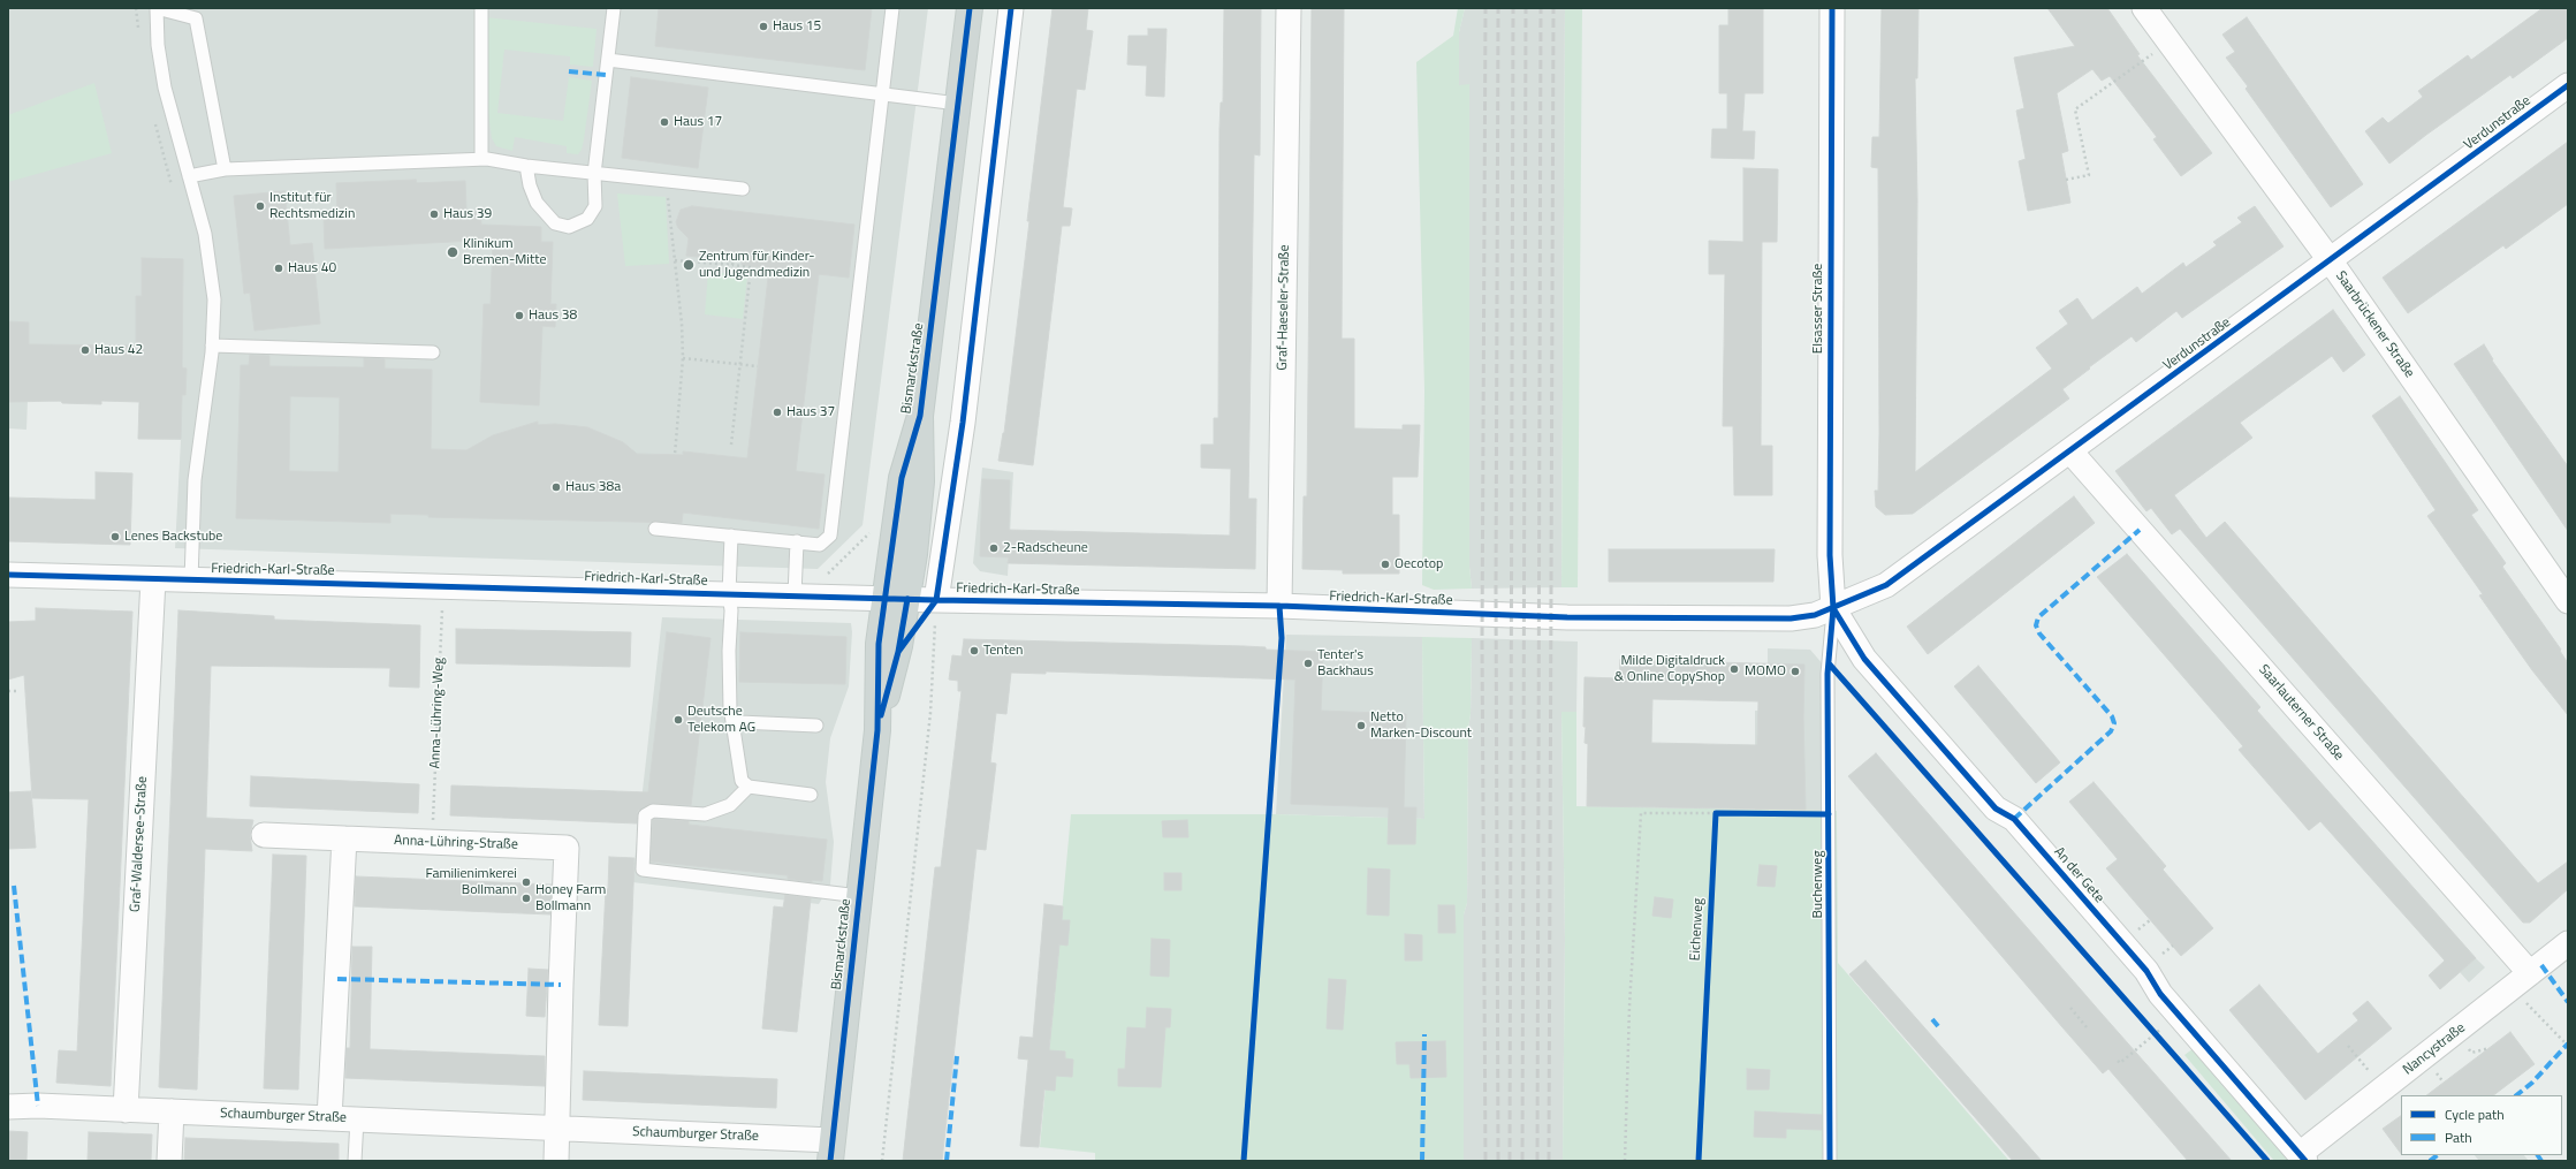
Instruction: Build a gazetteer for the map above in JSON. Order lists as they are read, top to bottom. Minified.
{"streets":{"main road":["Bismarckstraße"],"street":["Verdunstraße","Graf-Haeseler-Straße","Elsasser Straße","Saarbrückener Straße","Friedrich-Karl-Straße","Saarlauterner Straße","Anna-Lühring-Straße","Graf-Waldersee-Straße","An der Gete","Nancystraße","Schaumburger Straße"],"lane":["Buchenweg"],"path":["Anna-Lühring-Weg"],"cycle path":["Eichenweg"]},"crossings":[["Verdunstraße","Elsasser Straße"],["Verdunstraße","Saarbrückener Straße"],["Verdunstraße","Friedrich-Karl-Straße"],["Verdunstraße","Saarlauterner Straße"],["Verdunstraße","An der Gete"],["Verdunstraße","Buchenweg"],["Graf-Haeseler-Straße","Friedrich-Karl-Straße"],["Elsasser Straße","Friedrich-Karl-Straße"],["Elsasser Straße","An der Gete"],["Elsasser Straße","Buchenweg"],["Bismarckstraße","Friedrich-Karl-Straße"],["Bismarckstraße","Schaumburger Straße"],["Friedrich-Karl-Straße","Anna-Lühring-Weg"],["Friedrich-Karl-Straße","Graf-Waldersee-Straße"],["Friedrich-Karl-Straße","An der Gete"],["Friedrich-Karl-Straße","Buchenweg"],["Anna-Lühring-Weg","Anna-Lühring-Straße"],["Saarlauterner Straße","Nancystraße"],["Anna-Lühring-Straße","Schaumburger Straße"],["Graf-Waldersee-Straße","Schaumburger Straße"],["An der Gete","Buchenweg"],["An der Gete","Nancystraße"]],"places":["Haus 15","Haus 17","Institut für Rechtsmedizin","Haus 39","Klinikum Bremen-Mitte","Zentrum für Kinder- und Jugendmedizin","Haus 40","Haus 38","Haus 42","Haus 37","Haus 38a","Lenes Backstube","2-Radscheune","Oecotop","Tenten","Tenter's Backhaus","Milde Digitaldruck & Online CopyShop","MOMO","Deutsche Telekom AG","Netto Marken-Discount","Familienimkerei Bollmann","Honey Farm Bollmann"],"legend":["Cycle path","Path"]}
